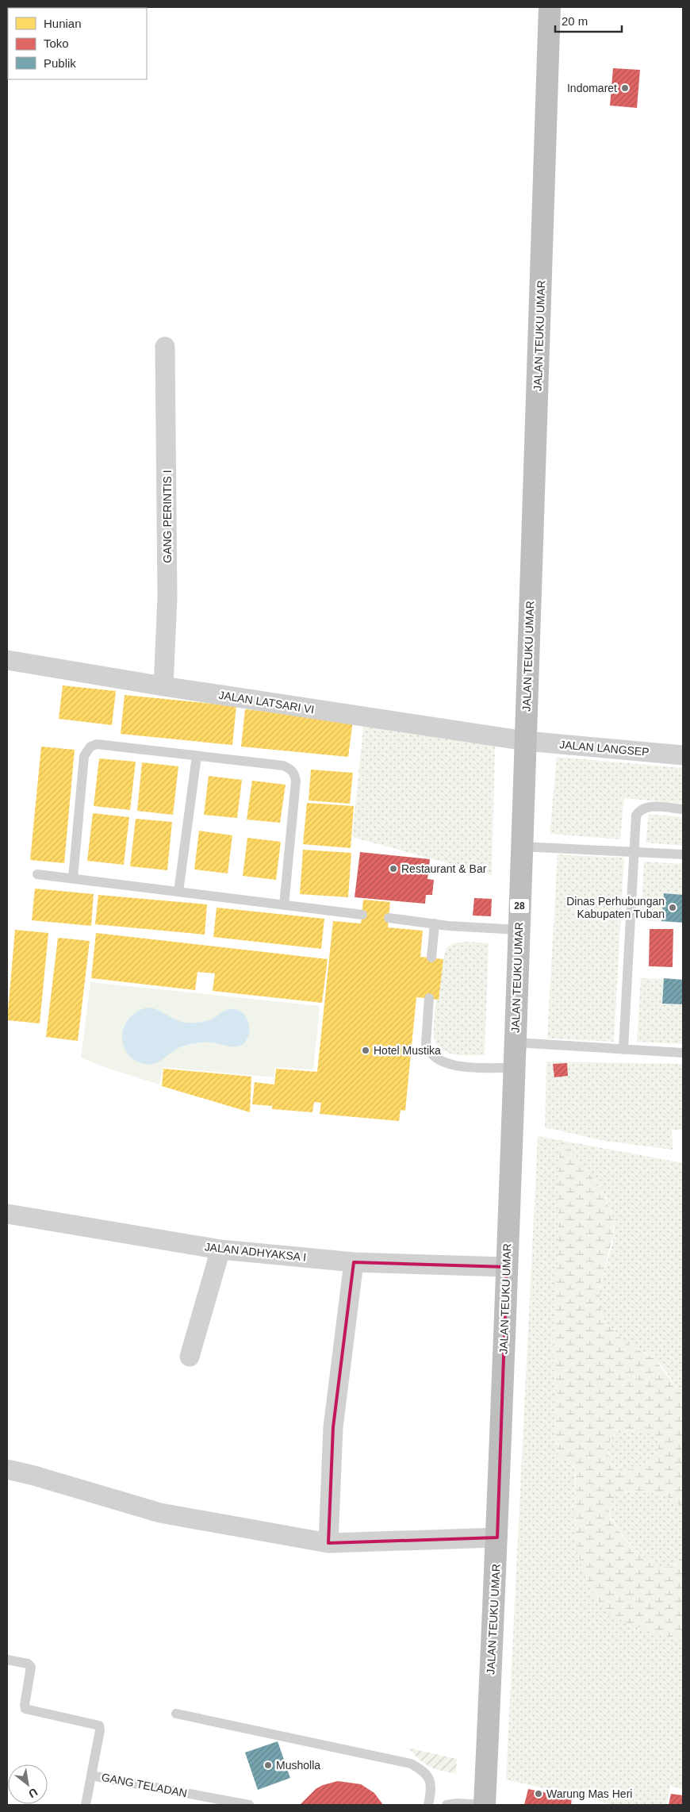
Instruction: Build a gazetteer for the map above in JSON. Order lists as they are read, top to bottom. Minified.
{"streets":{"highway":["JALAN TEUKU UMAR","28"],"street":["GANG PERINTIS I","JALAN LATSARI VI","JALAN LANGSEP","JALAN ADHYAKSA I"],"lane":["GANG TELADAN"]},"crossings":[["JALAN TEUKU UMAR","JALAN LATSARI VI"],["JALAN TEUKU UMAR","JALAN LANGSEP"],["JALAN TEUKU UMAR","JALAN ADHYAKSA I"],["GANG PERINTIS I","JALAN LATSARI VI"],["JALAN LATSARI VI","JALAN LANGSEP"]],"places":["Indomaret","Restaurant & Bar","Dinas Perhubungan Kabupaten Tuban","Hotel Mustika","Musholla","Warung Mas Heri"],"legend":["Hunian","Toko","Publik"],"scale_bar":"20 m","north":"bottom right"}
